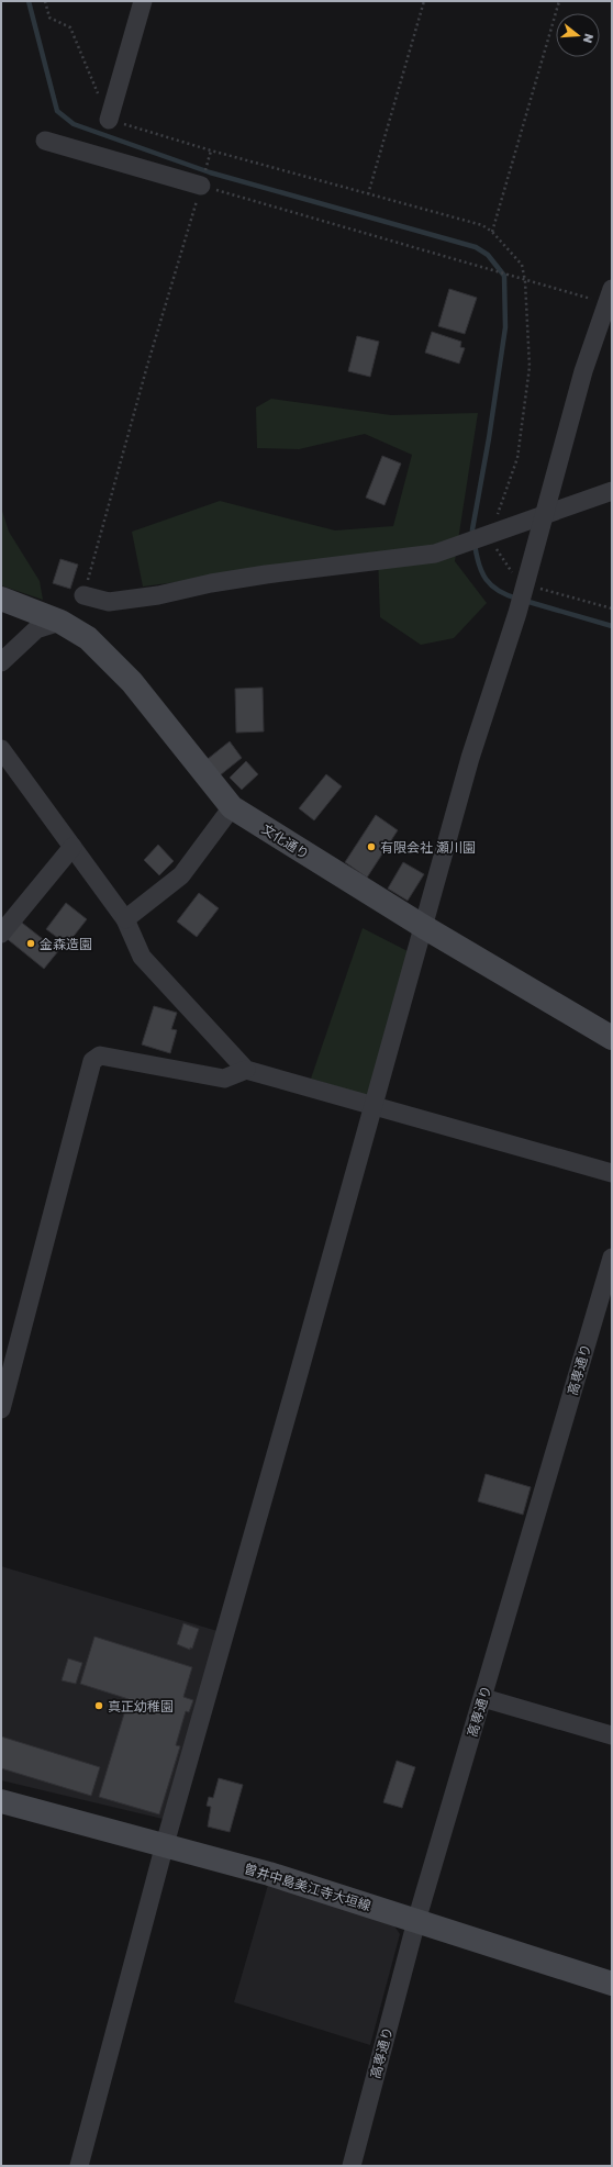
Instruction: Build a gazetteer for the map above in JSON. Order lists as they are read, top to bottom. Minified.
{"streets":{"street":["文化通り","高専通り","曽井中島美江寺大垣線"]},"crossings":[["高専通り","曽井中島美江寺大垣線"]],"places":["有限会社 瀬川園","金森造園","真正幼稚園"],"north":"right"}
